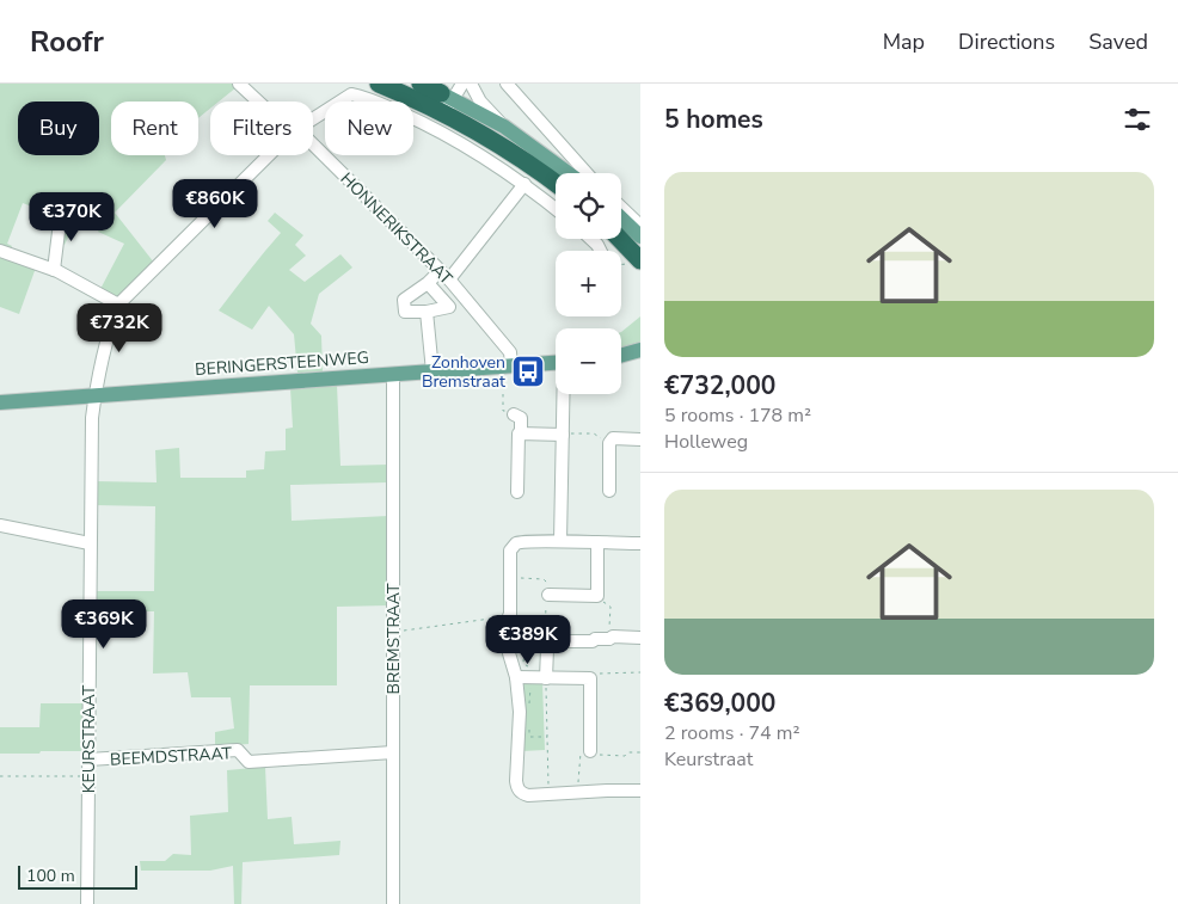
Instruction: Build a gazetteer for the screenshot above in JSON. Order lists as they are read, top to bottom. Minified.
{"streets":{"main road":["BERINGERSTEENWEG"],"street":["HONNERIKSTRAAT","BREMSTRAAT","KEURSTRAAT","BEEMDSTRAAT"]},"crossings":[["HONNERIKSTRAAT","BERINGERSTEENWEG"],["BERINGERSTEENWEG","BREMSTRAAT"],["BERINGERSTEENWEG","KEURSTRAAT"],["BREMSTRAAT","BEEMDSTRAAT"],["KEURSTRAAT","BEEMDSTRAAT"]],"places":{"bus stop":["Zonhoven Bremstraat"]},"scale_bar":"100 m","page":{"header":"Roofr","nav":["Map","Directions","Saved"],"heading":"5 homes","chip":["Buy","Rent","Filters","New"],"list":[{"name":"€732,000","note":"5 rooms · 178 m² · Holleweg"},{"name":"€369,000","note":"2 rooms · 74 m² · Keurstraat"}],"map_buttons":["+","−"],"price":["€860K","€370K","€732K","€369K","€389K"],"scale":"100 m"}}
